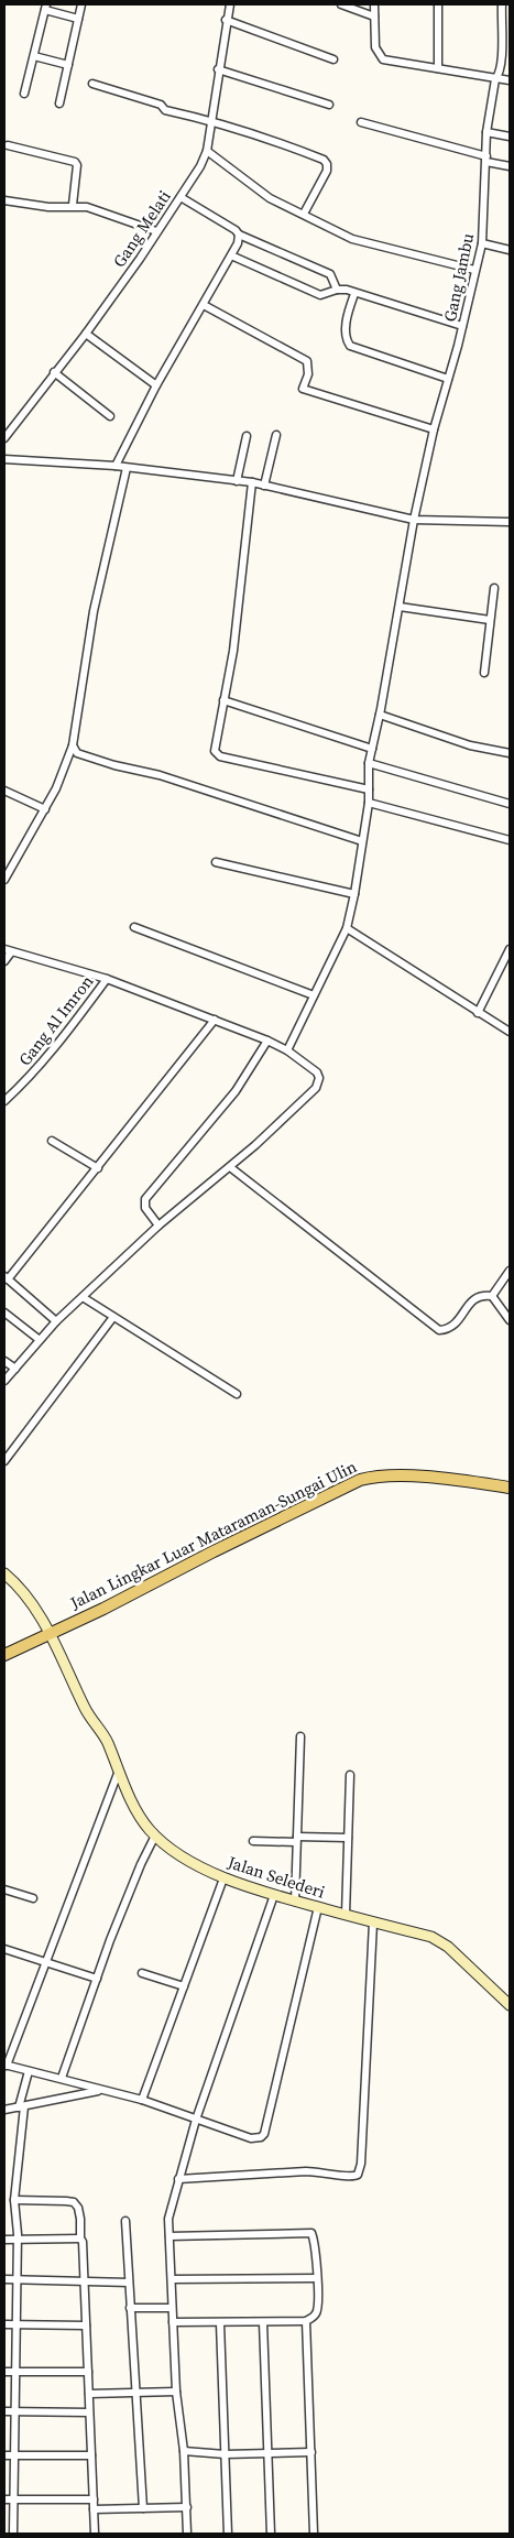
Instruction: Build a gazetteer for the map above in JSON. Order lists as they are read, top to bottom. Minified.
{"streets":{"main road":["Jalan Lingkar Luar Mataraman-Sungai Ulin"],"street":["Gang Melati","Gang Jambu","Gang Al Imron","Jalan Selederi"]},"crossings":[["Jalan Lingkar Luar Mataraman-Sungai Ulin","Jalan Selederi"]]}
